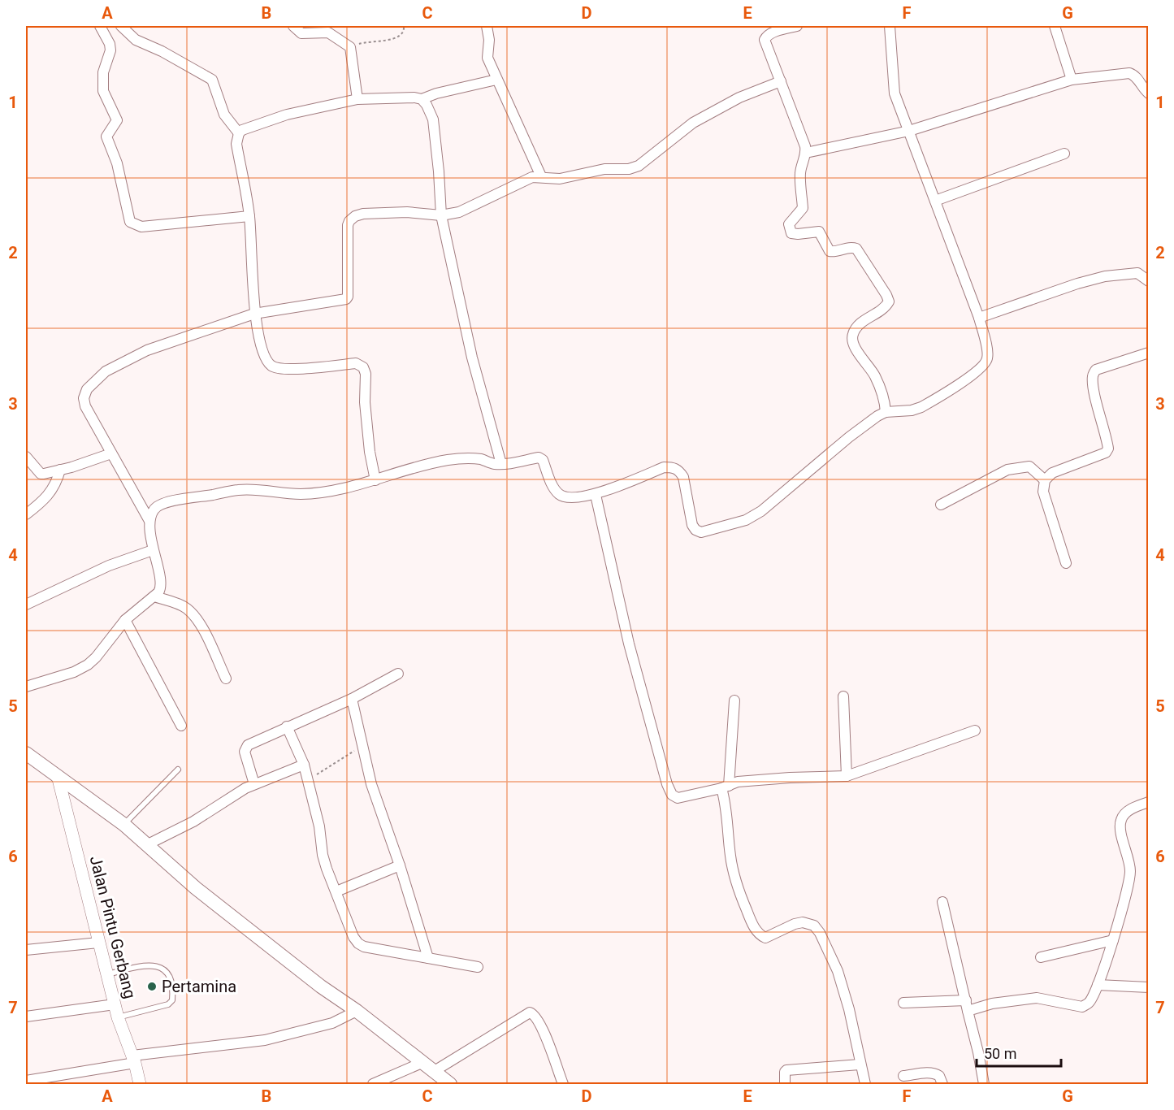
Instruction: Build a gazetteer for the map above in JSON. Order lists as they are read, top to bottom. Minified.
{"streets":{"street":["Jalan Pintu Gerbang"]},"places":["Pertamina"],"scale_bar":"50 m","grid":{"columns":["A","B","C","D","E","F","G"],"rows":["1","2","3","4","5","6","7"]}}
